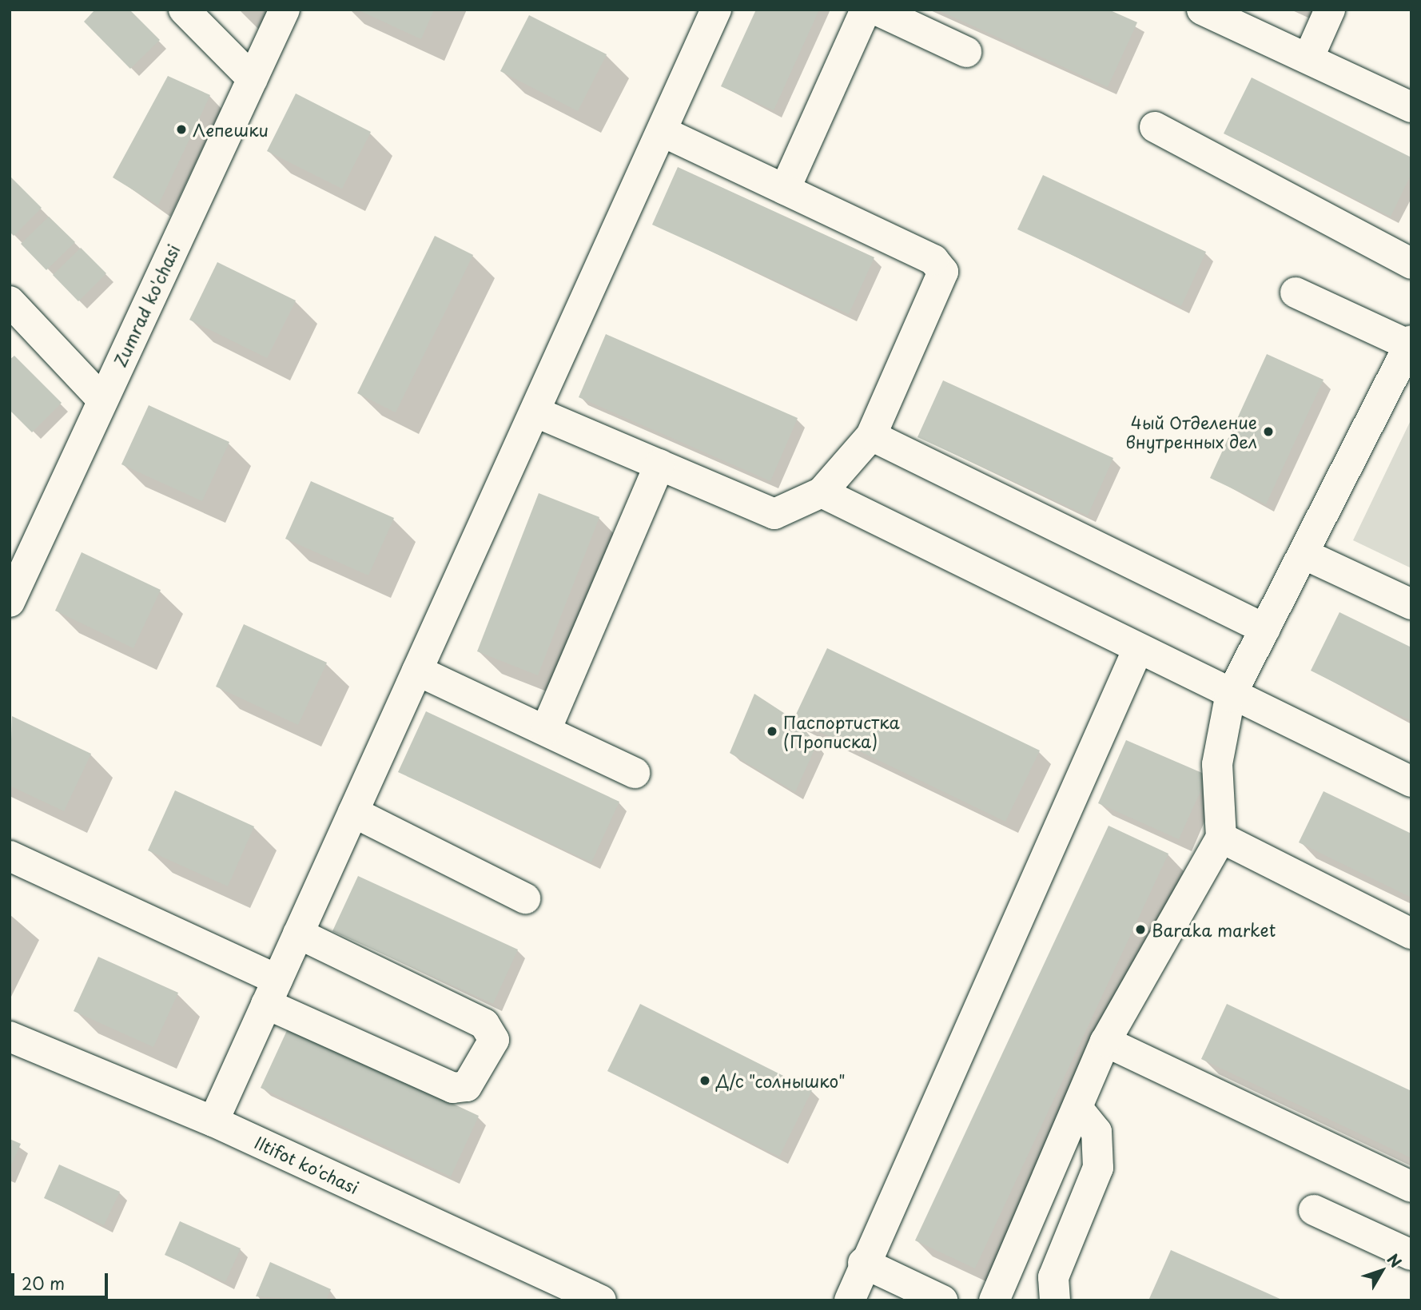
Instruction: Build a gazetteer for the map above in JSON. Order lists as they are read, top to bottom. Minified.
{"streets":{"street":["Zumrad ko'chasi","Iltifot ko'chasi"]},"places":["Лепешки","4ый Отделение внутренных дел","Паспортистка (Прописка)","Baraka market","Д/с \"солнышко\""],"scale_bar":"20 m","north":"top right"}
